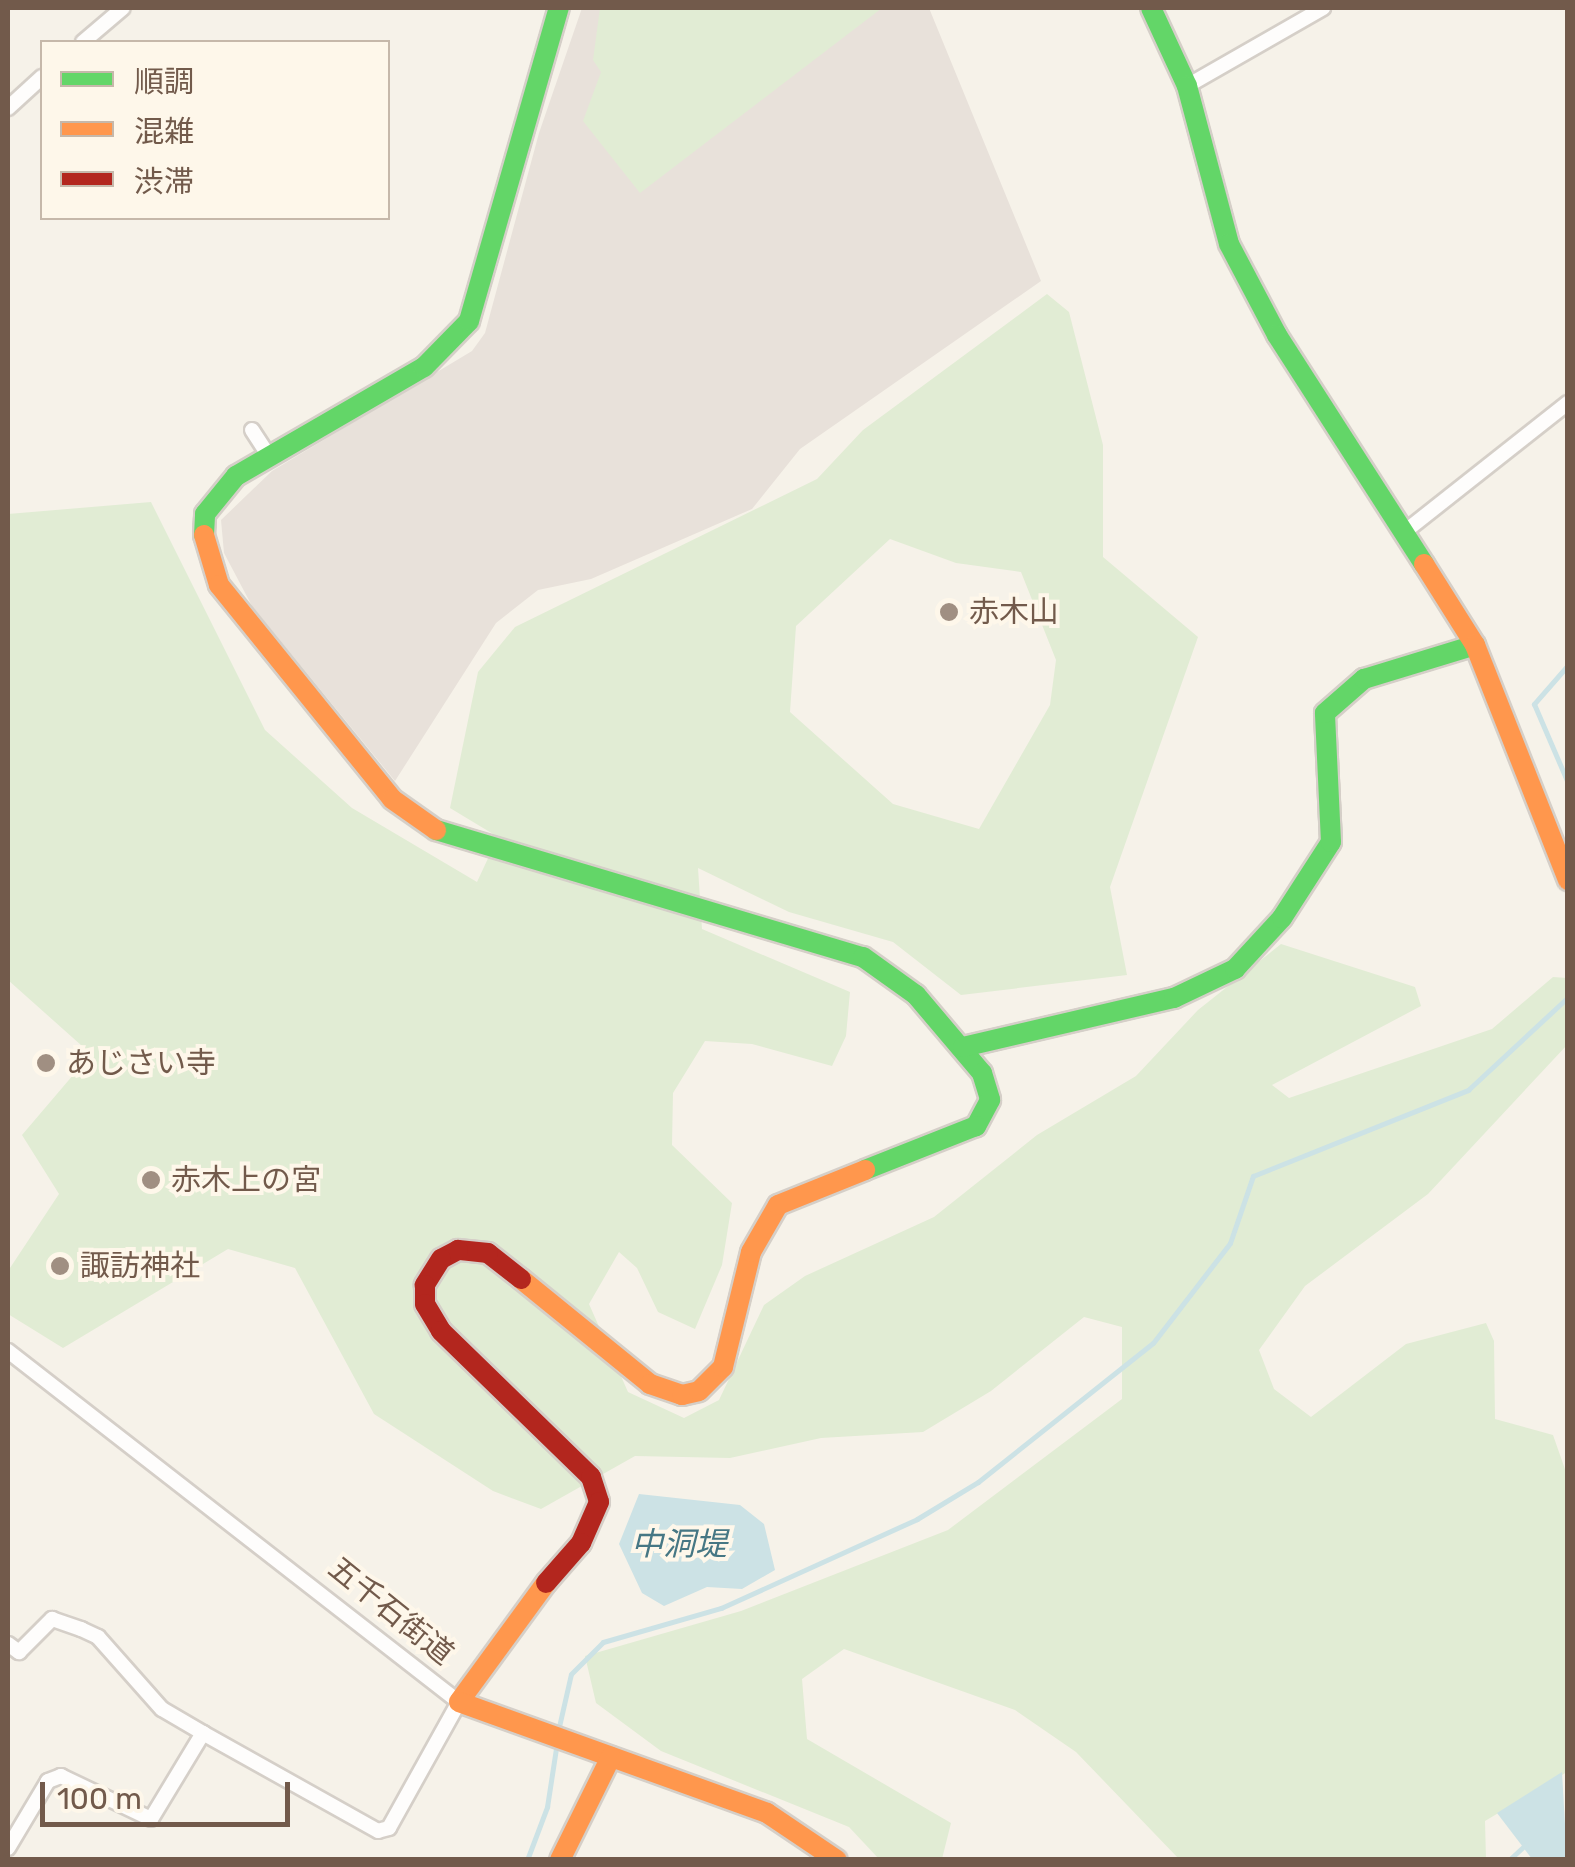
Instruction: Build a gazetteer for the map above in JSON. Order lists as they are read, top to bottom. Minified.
{"streets":{"street":["五千石街道"]},"water":["中洞堤"],"places":["赤木山","あじさい寺","赤木上の宮","諏訪神社"],"legend":["順調","混雑","渋滞"],"scale_bar":"100 m"}
